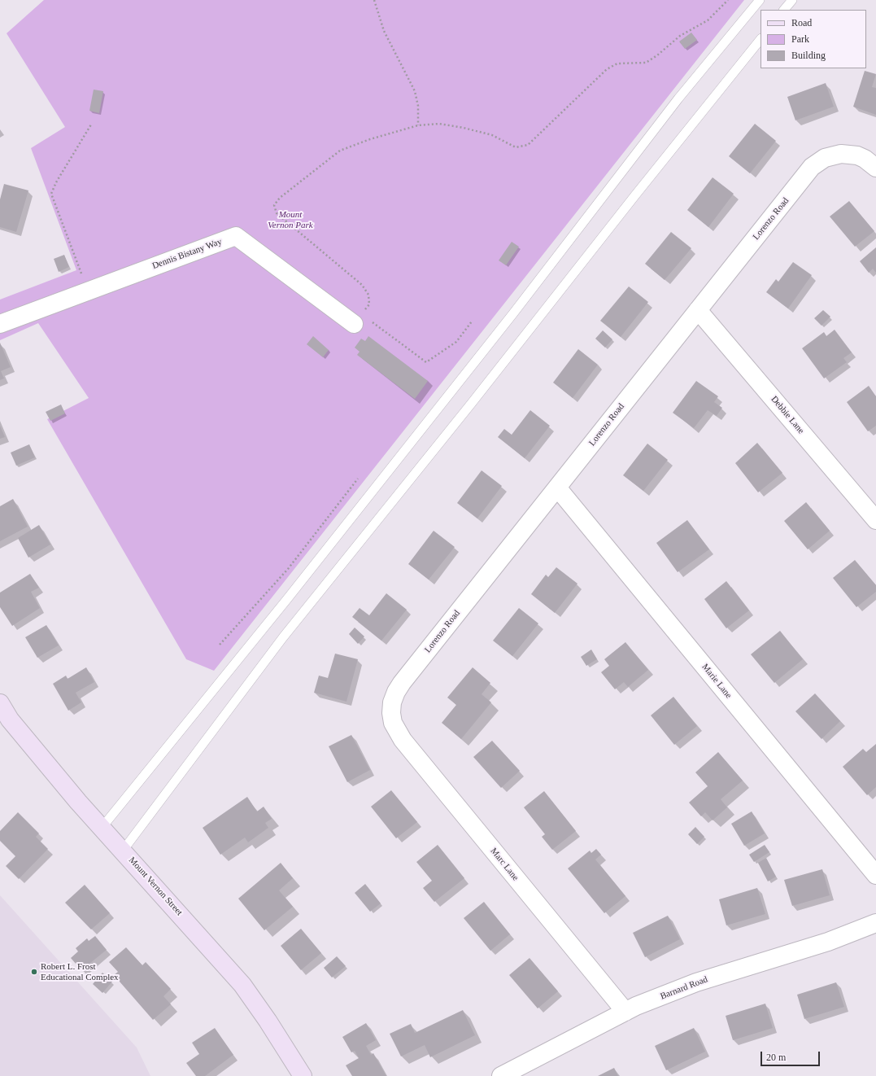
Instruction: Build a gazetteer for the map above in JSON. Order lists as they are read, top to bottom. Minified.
{"streets":{"main road":["Mount Vernon Street"],"street":["Lorenzo Road","Dennis Bistany Way","Debbie Lane","Marie Lane","Marc Lane","Barnard Road"]},"crossings":[["Lorenzo Road","Debbie Lane"],["Lorenzo Road","Marie Lane"],["Lorenzo Road","Marc Lane"],["Marc Lane","Barnard Road"]],"parks":["Mount Vernon Park"],"places":["Robert L. Frost Educational Complex"],"legend":["Road","Park","Building"],"scale_bar":"20 m"}
